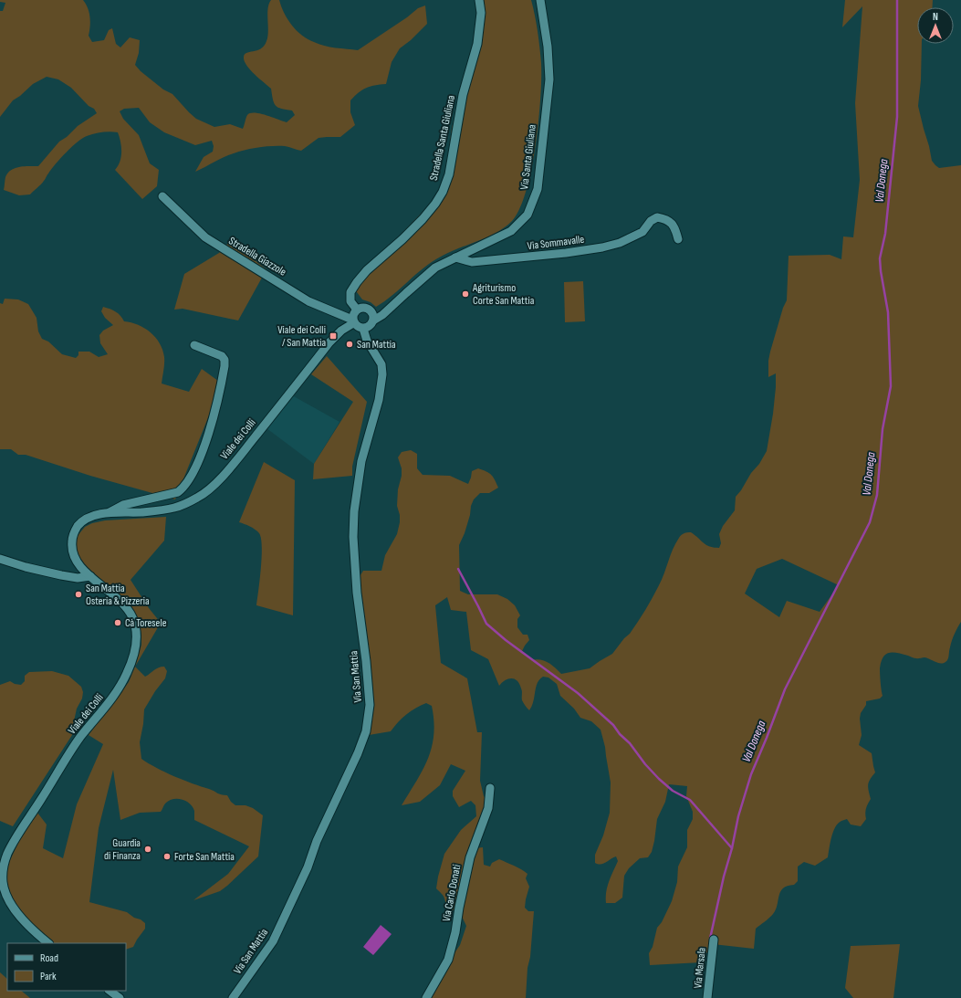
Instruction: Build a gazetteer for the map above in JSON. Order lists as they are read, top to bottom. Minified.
{"streets":{"street":["Stradella Santa Giuliana","Via Santa Giuliana","Via Sommavalle","Stradella Giazzole","Viale dei Colli","Via San Mattia","Via Carlo Donati","Via Marsala"]},"crossings":[["Stradella Santa Giuliana","Via Santa Giuliana"],["Stradella Santa Giuliana","Stradella Giazzole"],["Stradella Santa Giuliana","Viale dei Colli"],["Stradella Santa Giuliana","Via San Mattia"],["Via Santa Giuliana","Via Sommavalle"],["Via Santa Giuliana","Stradella Giazzole"],["Via Santa Giuliana","Viale dei Colli"],["Via Santa Giuliana","Via San Mattia"],["Stradella Giazzole","Viale dei Colli"],["Stradella Giazzole","Via San Mattia"],["Viale dei Colli","Via San Mattia"]],"water":["Val Donega"],"places":{"other":["Agriturismo Corte San Mattia","San Mattia","San Mattia Osteria & Pizzeria","Cà Toresele","Guardia di Finanza","Forte San Mattia"],"transit":["Viale dei Colli / San Mattia"]},"legend":["Road","Park"],"north":"top"}
